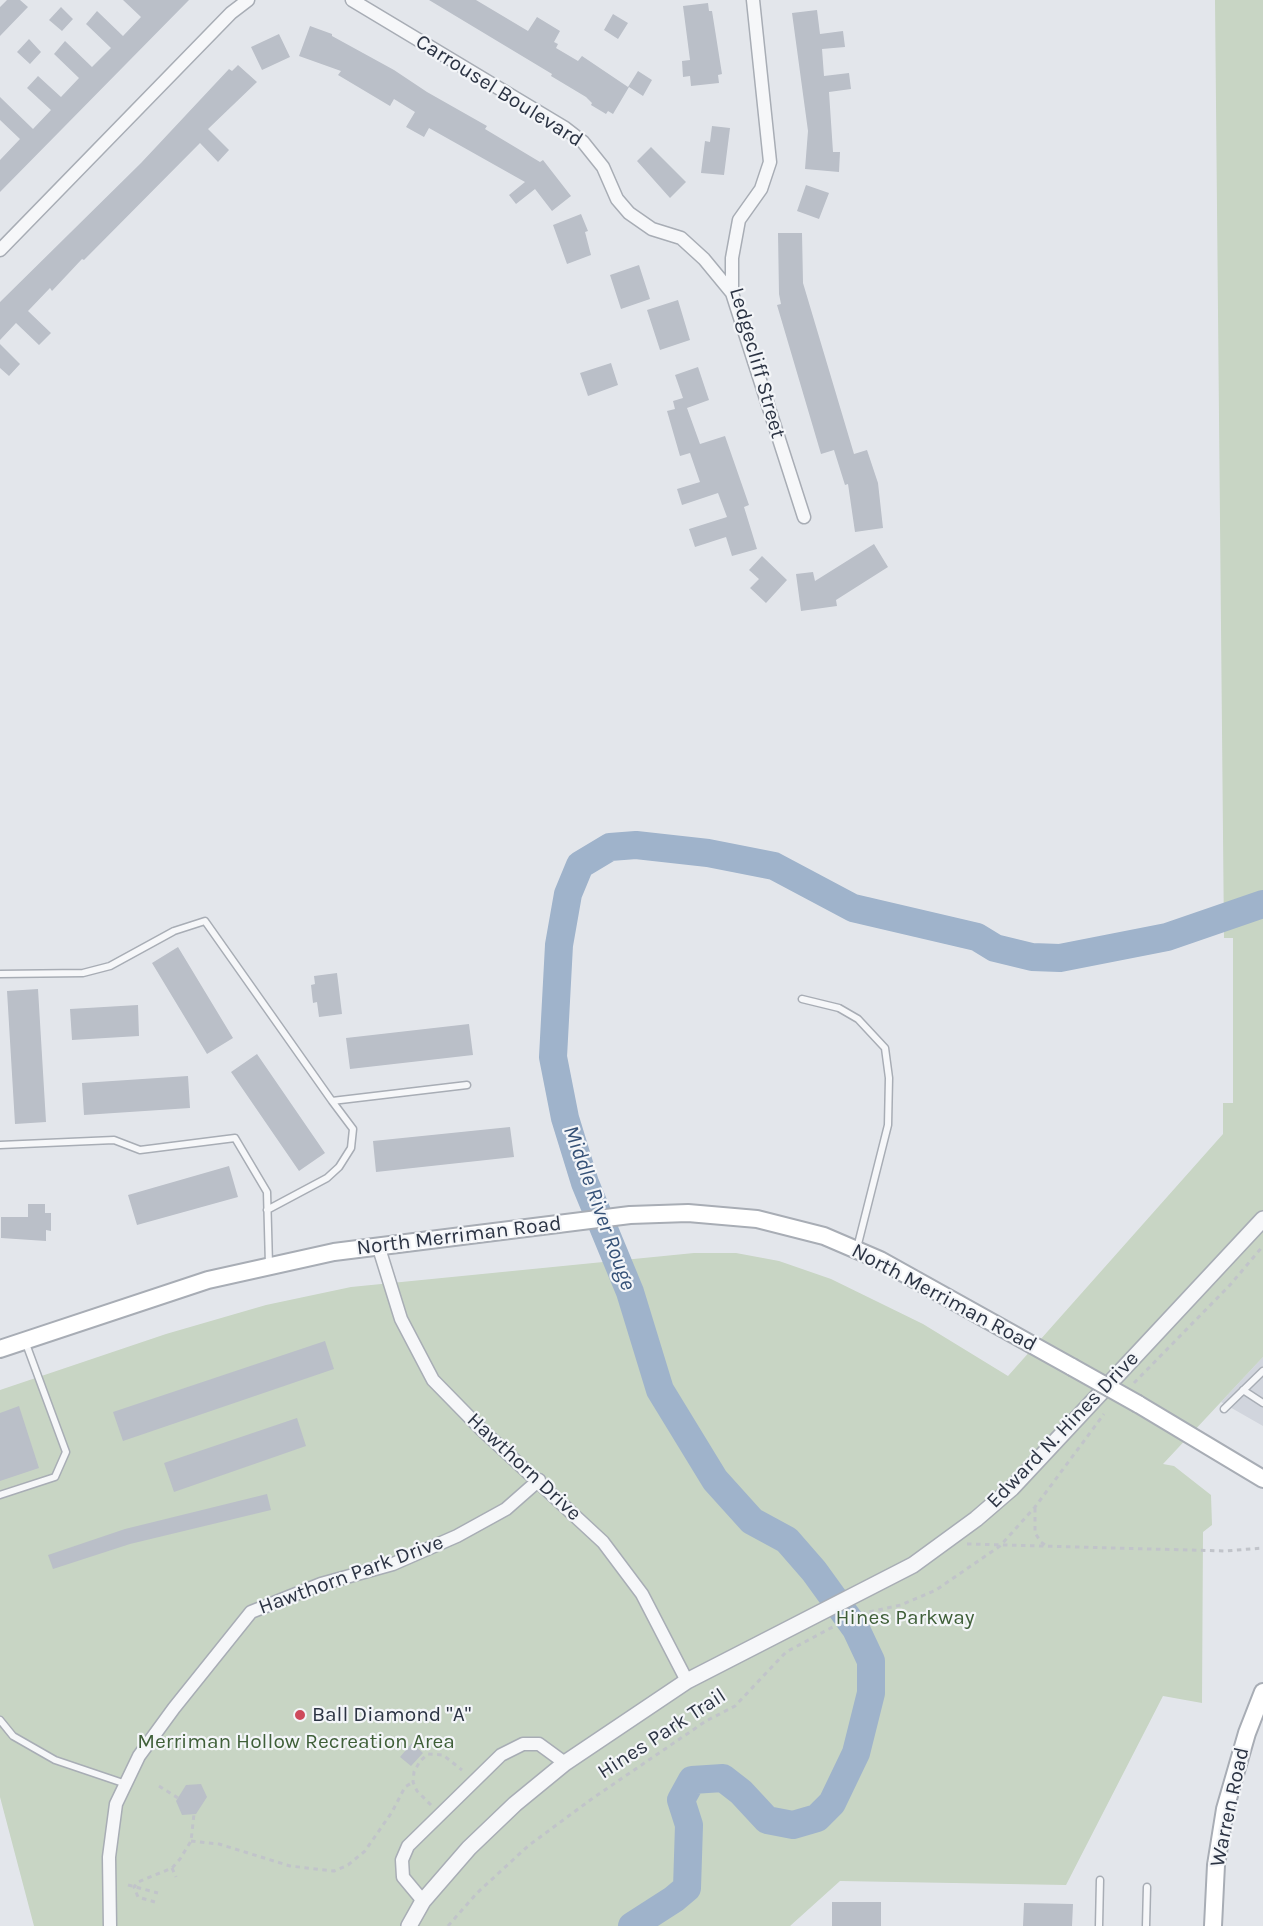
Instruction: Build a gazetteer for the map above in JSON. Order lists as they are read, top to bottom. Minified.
{"streets":{"main road":["North Merriman Road","Warren Road"],"street":["Carrousel Boulevard","Ledgecliff Street","Edward N. Hines Drive","Hawthorn Drive","Hawthorn Park Drive"],"path":["Hines Park Trail"]},"crossings":[["Carrousel Boulevard","Ledgecliff Street"],["North Merriman Road","Hawthorn Drive"],["Edward N. Hines Drive","Hawthorn Drive"],["Hawthorn Drive","Hawthorn Park Drive"]],"water":["Middle River Rouge"],"parks":["Hines Parkway","Merriman Hollow Recreation Area"],"places":["Ball Diamond \"A\""]}
